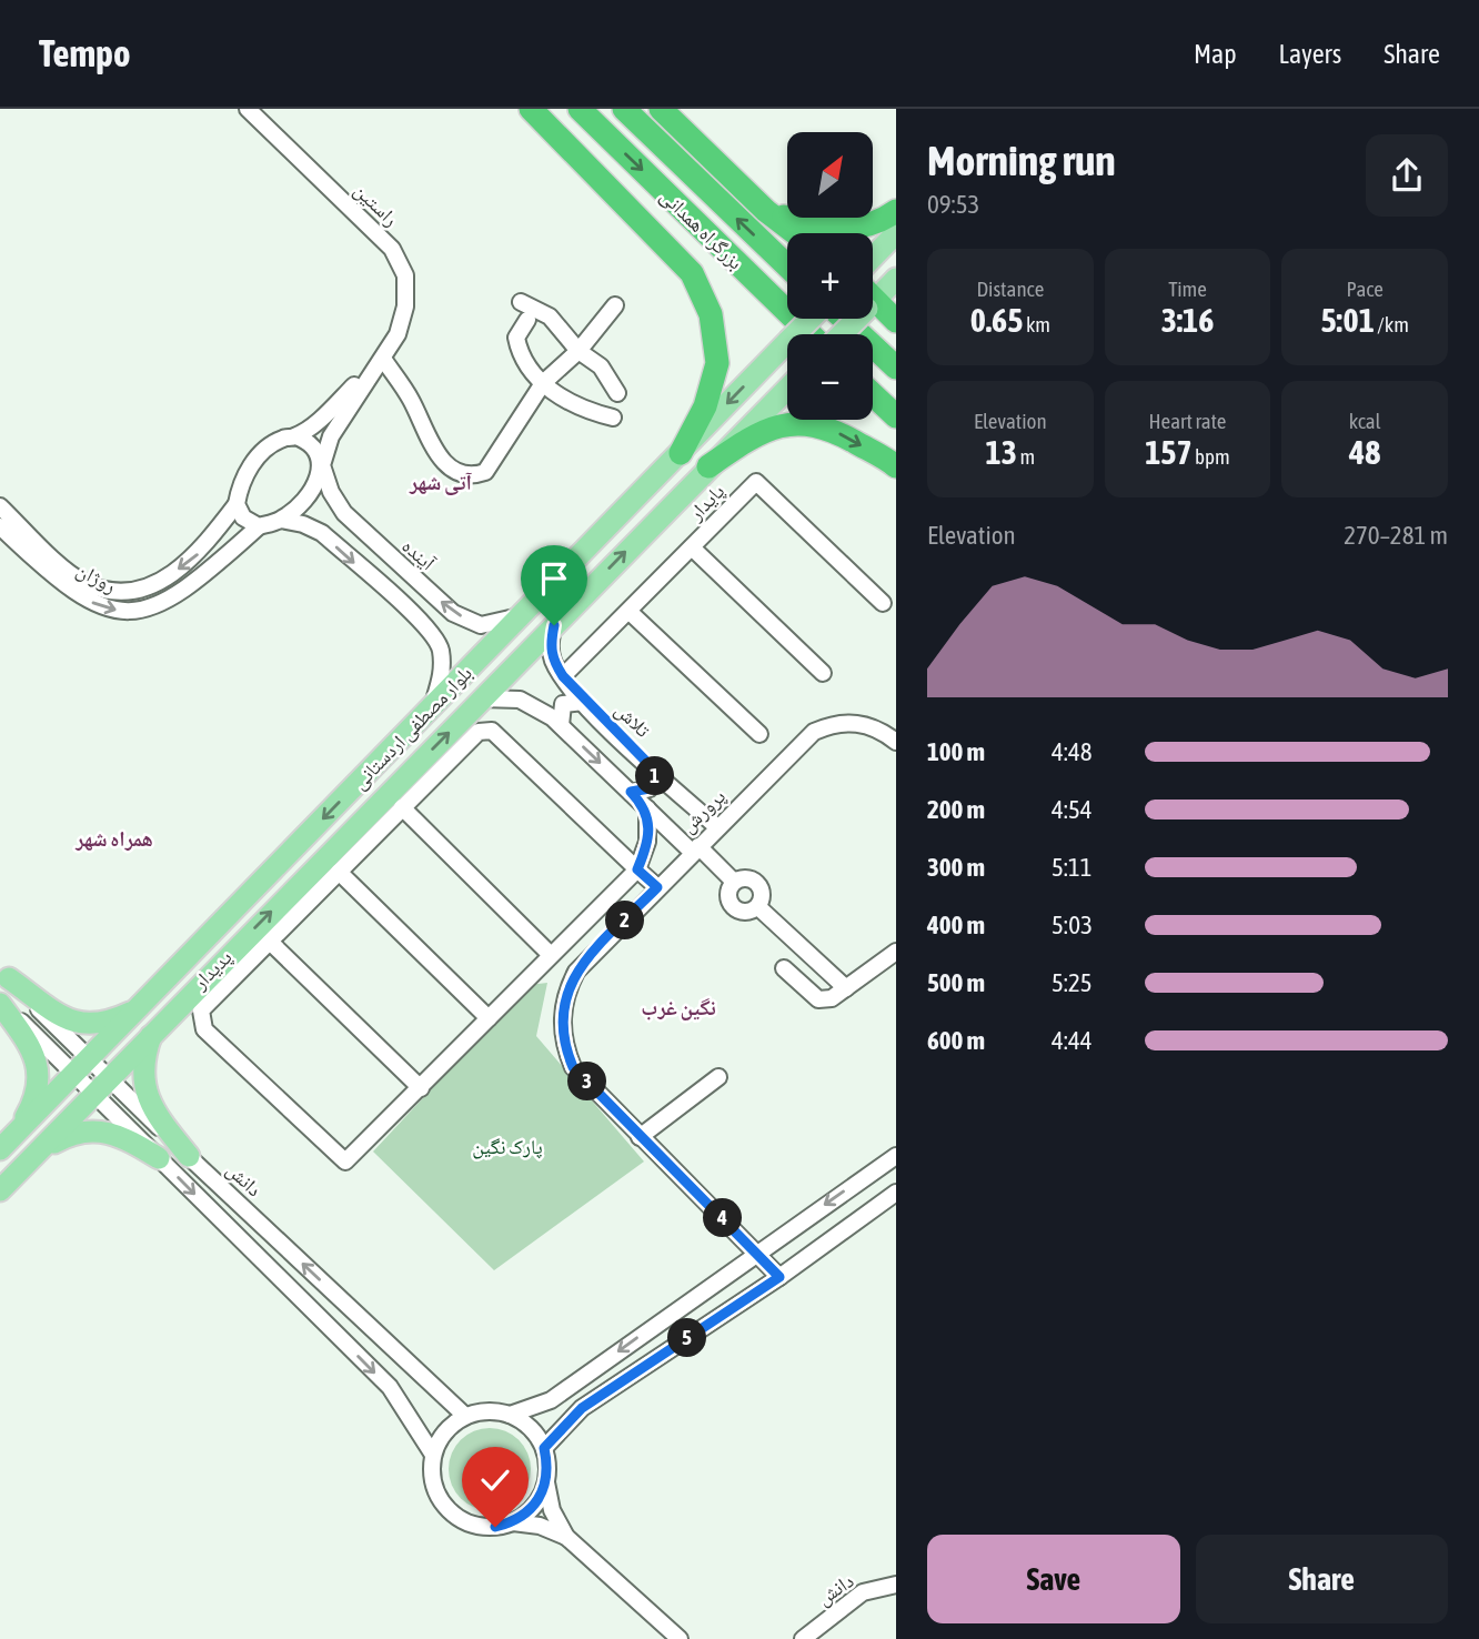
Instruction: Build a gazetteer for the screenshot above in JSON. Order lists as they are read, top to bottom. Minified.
{"streets":{"highway":["بزرگراه همدانی"],"main road":["بلوار مصطفی اردستانی"],"street":["راستین","پایدار","آینده","روژان","تلاش","پرورش","پدیدار","دانش"]},"crossings":[["پایدار","تلاش"],["آینده","روژان"],["آینده","بلوار مصطفی اردستانی"],["تلاش","بلوار مصطفی اردستانی"],["تلاش","پرورش"],["بلوار مصطفی اردستانی","دانش"]],"districts":["آتی شهر","همراه شهر","نگین غرب"],"parks":["پارک نگین"],"north":"top right","page":{"header":"Tempo","nav":["Map","Layers","Share"],"heading":["Morning run","09:53"],"map_buttons":["+","−"],"stats":[["Distance","0.65 km"],["Time","3:16"],["Pace","5:01 /km"],["Elevation","13 m"],["Heart rate","157 bpm"],["kcal","48"]],"chart":["Elevation","270–281 m"],"list":[{"name":"100 m","note":"4:48"},{"name":"200 m","note":"4:54"},{"name":"300 m","note":"5:11"},{"name":"400 m","note":"5:03"},{"name":"500 m","note":"5:25"},{"name":"600 m","note":"4:44"}],"pins":["1","2","3","4","5"],"buttons":["Save","Share"]}}
